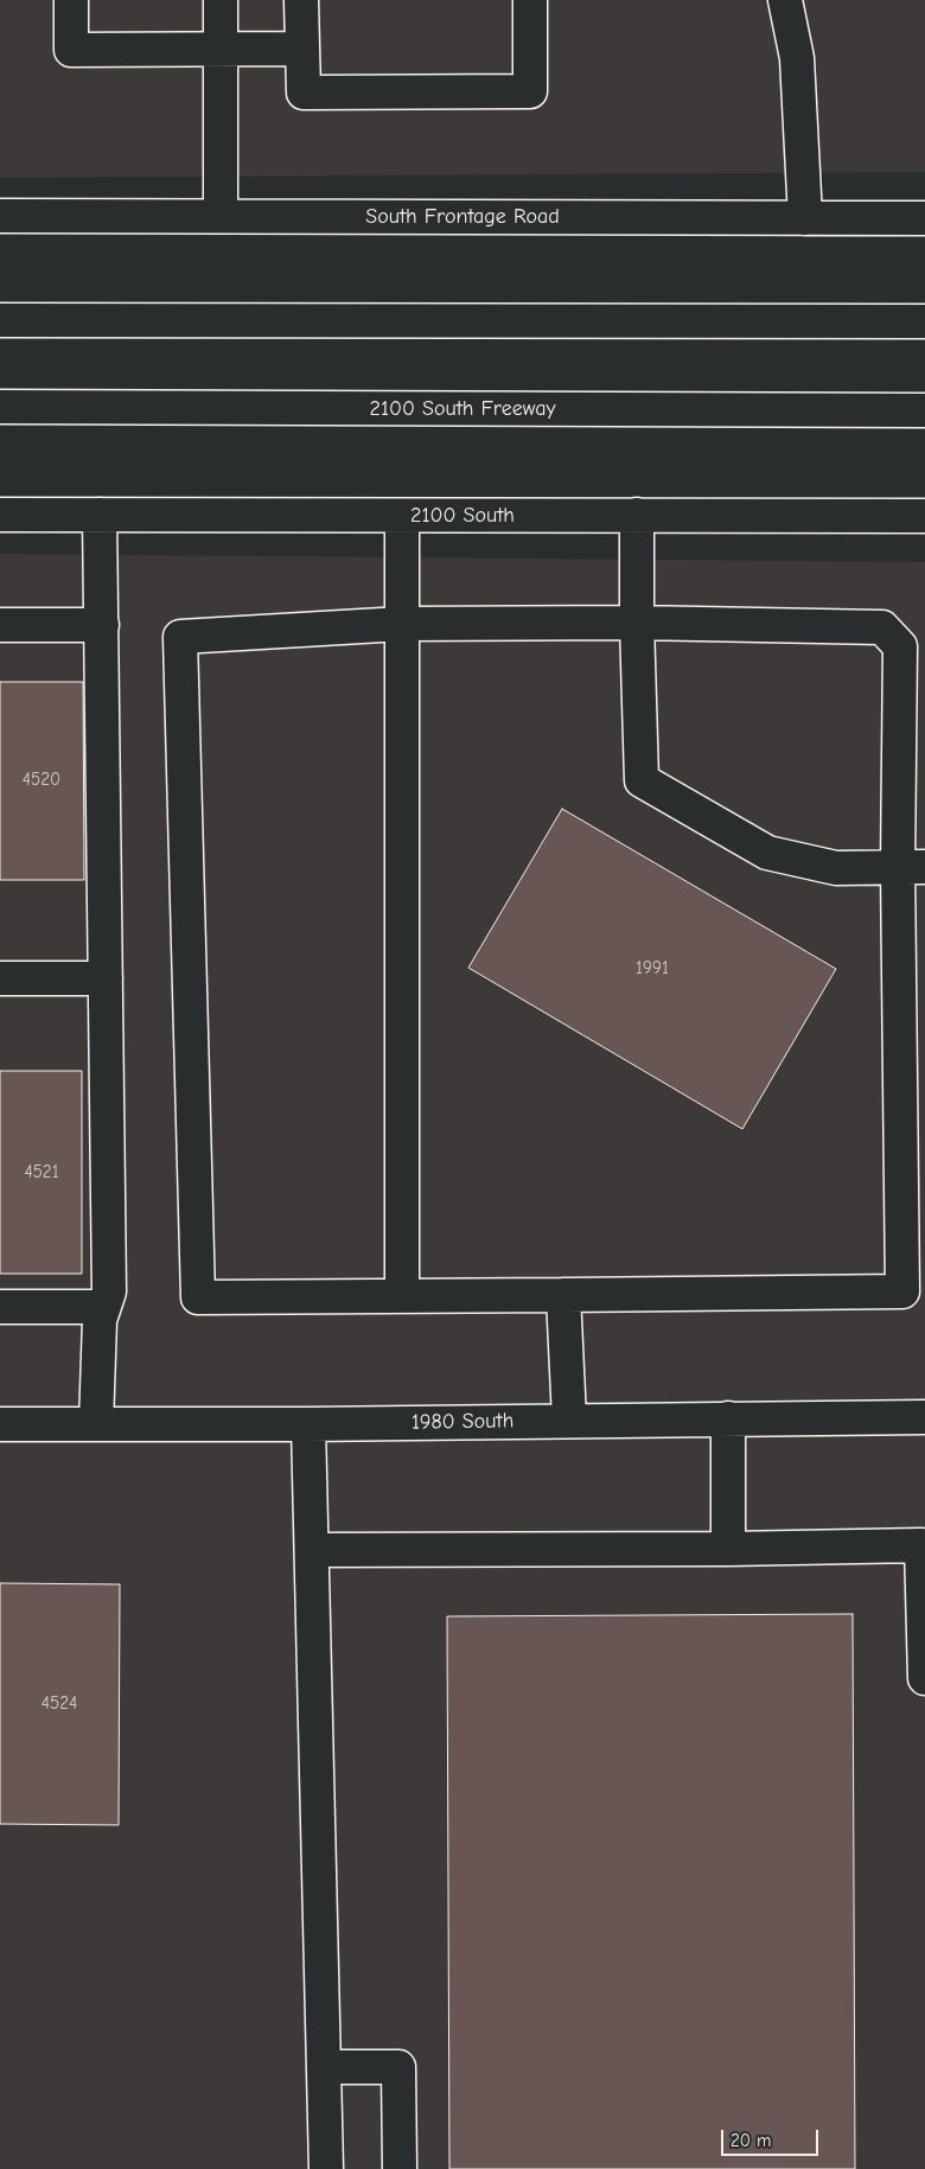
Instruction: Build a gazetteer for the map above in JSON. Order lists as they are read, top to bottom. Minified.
{"streets":{"main road":["South Frontage Road","2100 South Freeway","2100 South","1980 South"]},"house_numbers":["4520","1991","4521","4524"],"scale_bar":"20 m"}
